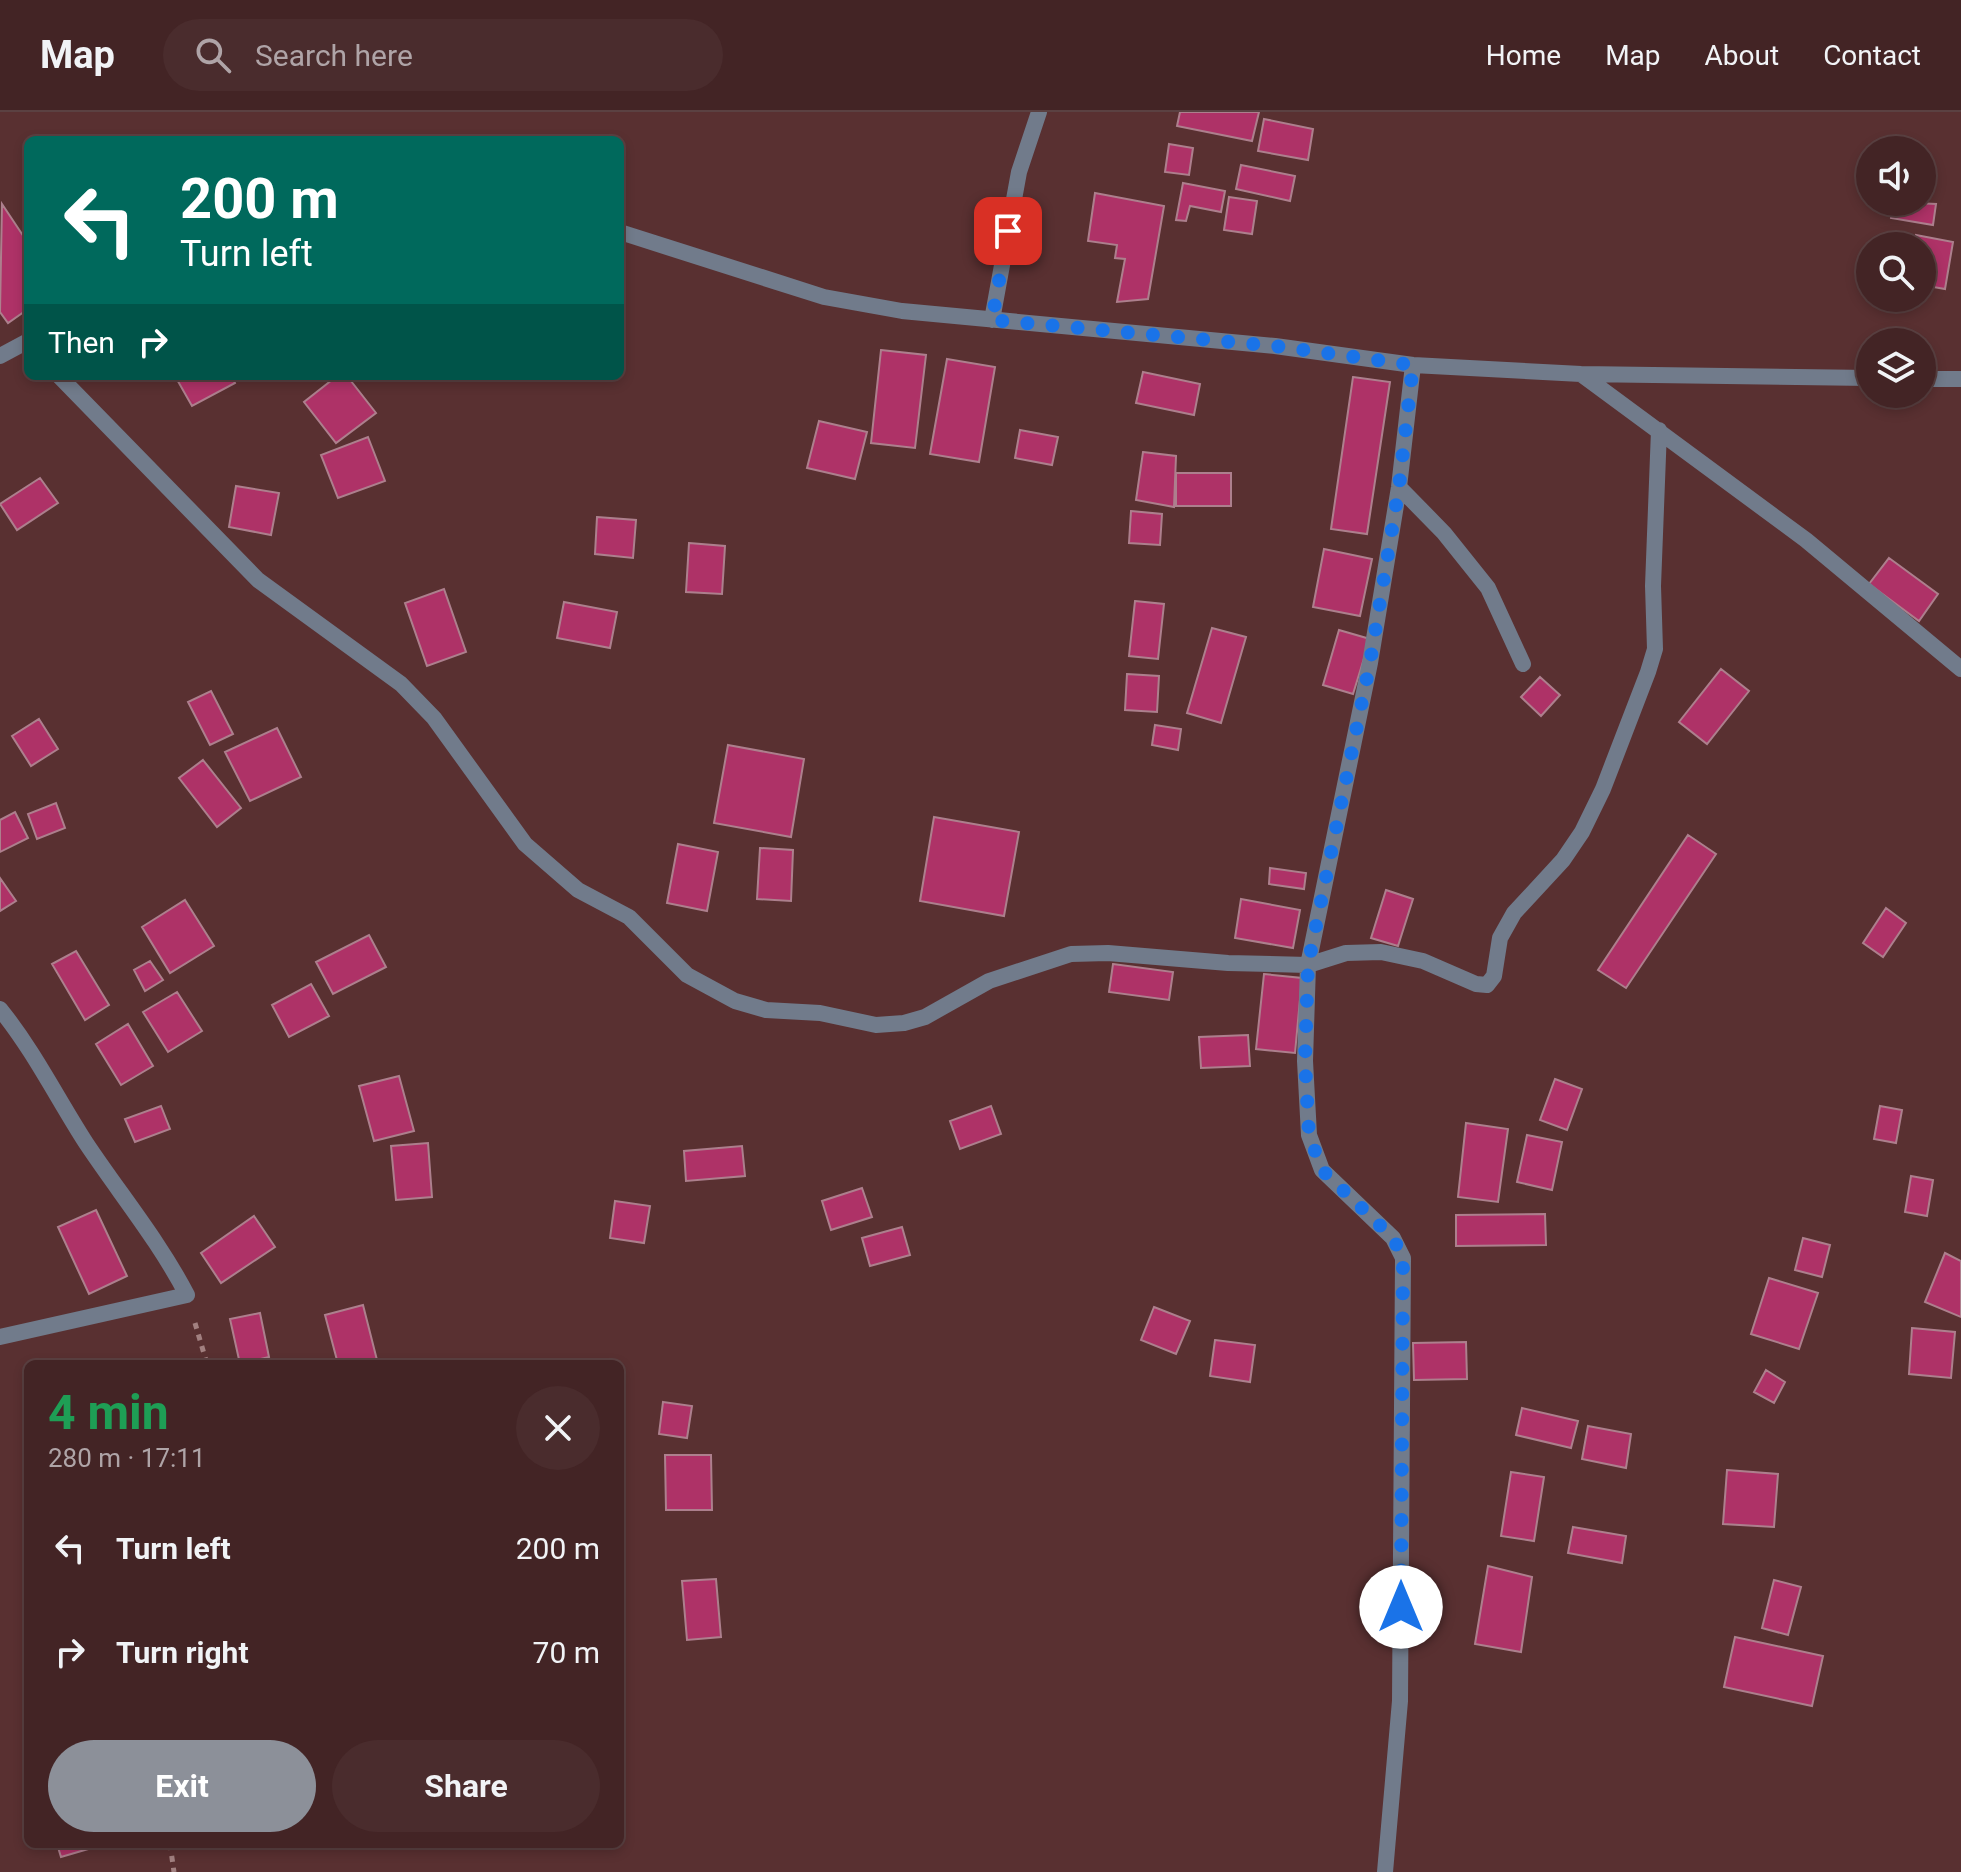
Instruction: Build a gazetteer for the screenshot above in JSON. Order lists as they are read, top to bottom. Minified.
{"page":{"header":"Map","search":"Search here","nav":["Home","Map","About","Contact"],"turn":["200 m","Turn left"],"then":"Then","heading":["4 min","280 m · 17:11"],"list":[{"name":"Turn left","value":"200 m"},{"name":"Turn right","value":"70 m"}],"buttons":["Exit","Share"]}}
